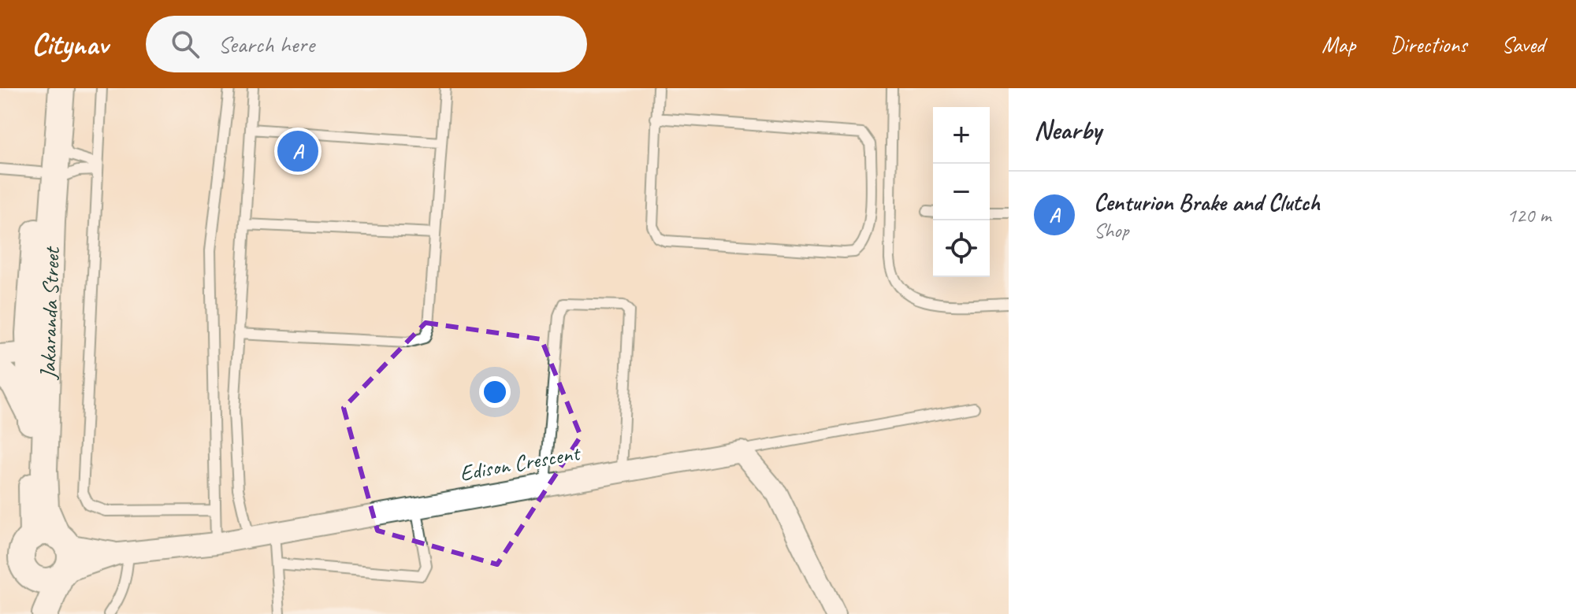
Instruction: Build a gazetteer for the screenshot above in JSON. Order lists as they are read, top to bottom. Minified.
{"streets":{"street":["Jakaranda Street","Edison Crescent"]},"crossings":[["Jakaranda Street","Edison Crescent"]],"page":{"header":"Citynav","search":"Search here","nav":["Map","Directions","Saved"],"heading":"Nearby","map_buttons":["+","−"],"pins":"A","list":[{"mark":"A","name":"Centurion Brake and Clutch","note":"Shop","value":"120 m"}]}}
